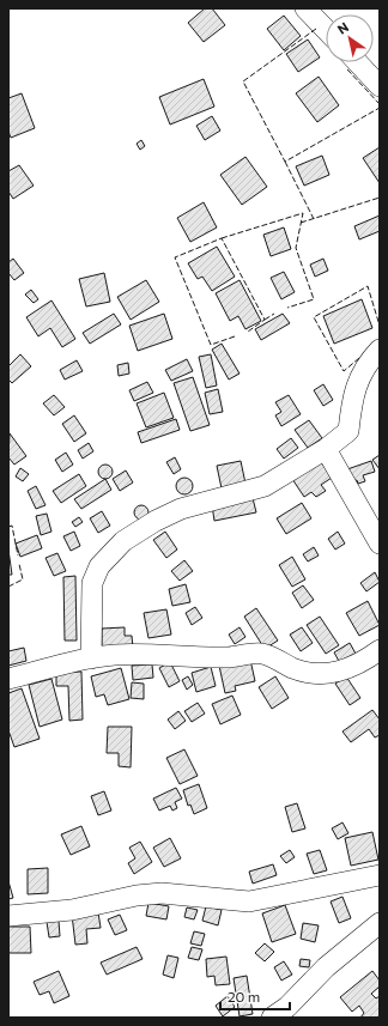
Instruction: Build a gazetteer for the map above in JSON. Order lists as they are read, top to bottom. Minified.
{"scale_bar":"20 m","north":"top left"}
